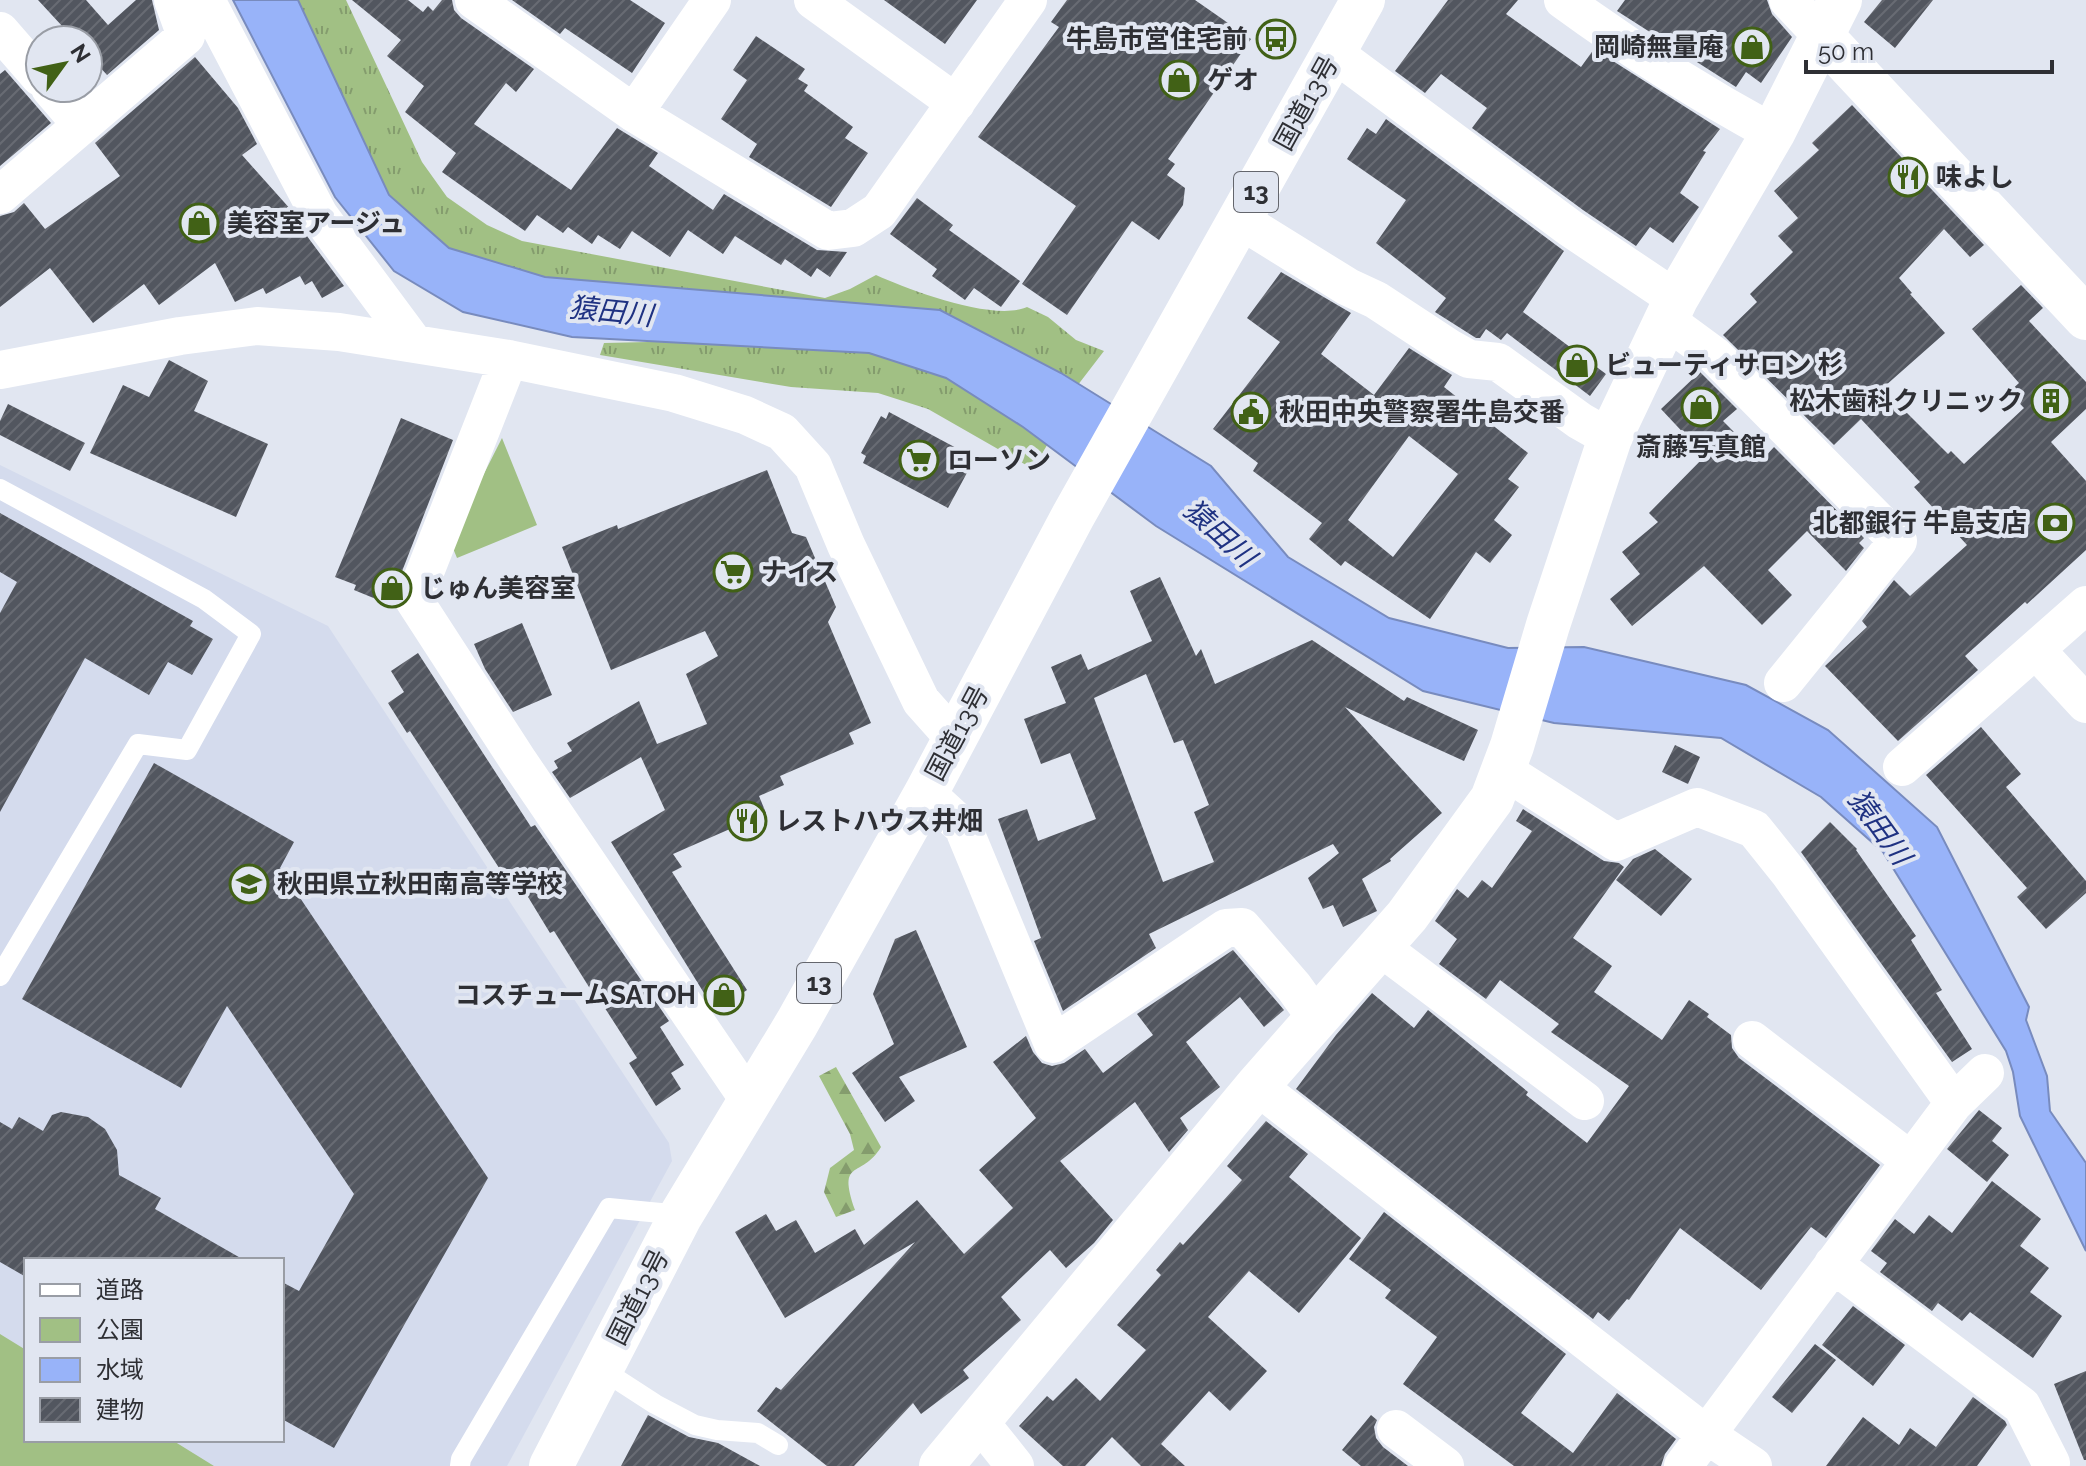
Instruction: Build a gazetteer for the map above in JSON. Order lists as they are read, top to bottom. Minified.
{"streets":{"main road":["国道13号","13"]},"water":["猿田川"],"places":{"bus stop":["牛島市営住宅前"],"shop":["岡崎無量庵","ゲオ","美容室アージュ","ビューティサロン 杉","斎藤写真館","じゅん美容室","コスチュームSATOH"],"restaurant":["味よし","レストハウス井畑"],"building":["松木歯科クリニック"],"public building":["秋田中央警察署牛島交番"],"supermarket":["ローソン","ナイス"],"bank":["北都銀行 牛島支店"],"school or university":["秋田県立秋田南高等学校"]},"legend":["道路","公園","水域","建物"],"scale_bar":"50 m","north":"top right"}
